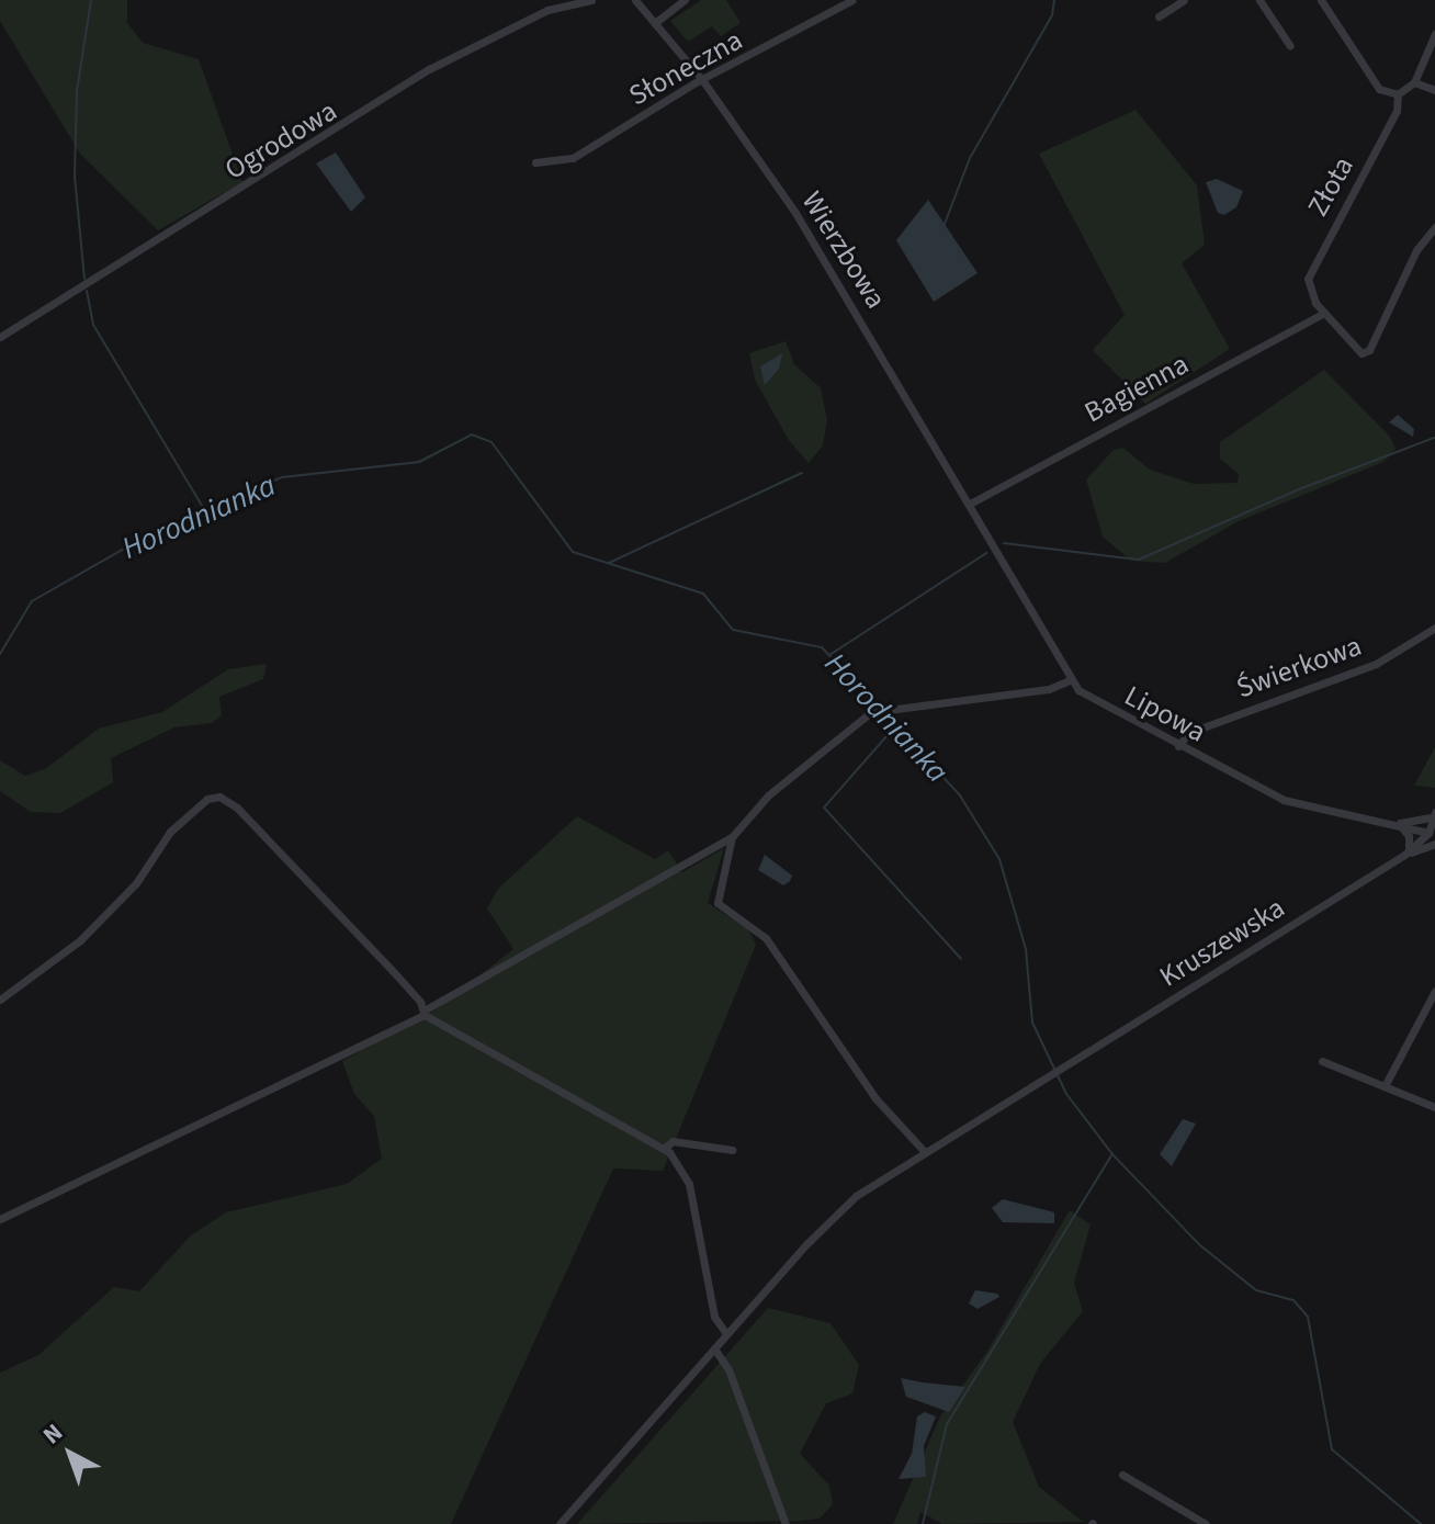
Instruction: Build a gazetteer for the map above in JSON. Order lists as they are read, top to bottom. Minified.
{"streets":{"street":["Słoneczna","Ogrodowa","Złota","Wierzbowa","Bagienna","Świerkowa","Lipowa","Kruszewska"]},"crossings":[["Słoneczna","Wierzbowa"],["Złota","Bagienna"],["Wierzbowa","Bagienna"],["Wierzbowa","Lipowa"],["Świerkowa","Lipowa"],["Lipowa","Kruszewska"]],"water":["Horodnianka"],"north":"top left"}
